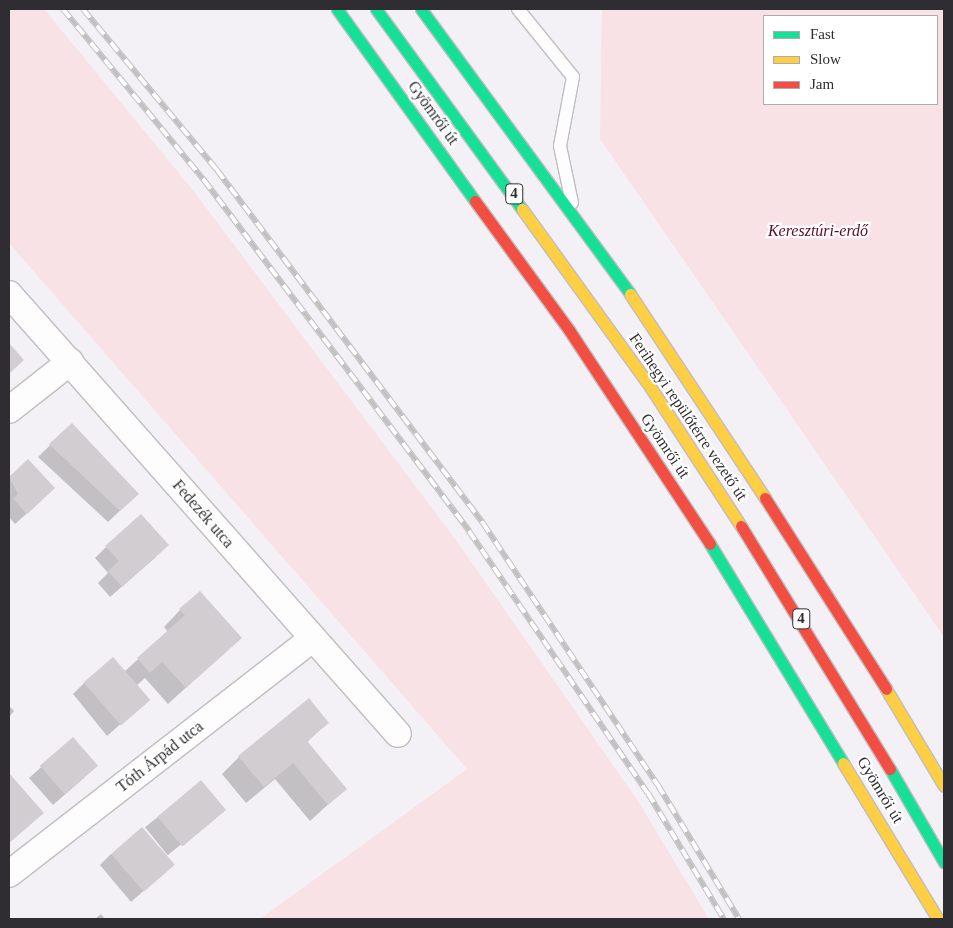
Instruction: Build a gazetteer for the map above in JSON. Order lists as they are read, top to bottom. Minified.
{"streets":{"street":["Gyömrői út","4","Ferihegyi repülőtérre vezető út","Fedezék utca","Tóth Árpád utca"]},"crossings":[["Fedezék utca","Tóth Árpád utca"]],"parks":["Keresztúri-erdő"],"legend":["Fast","Slow","Jam"]}
